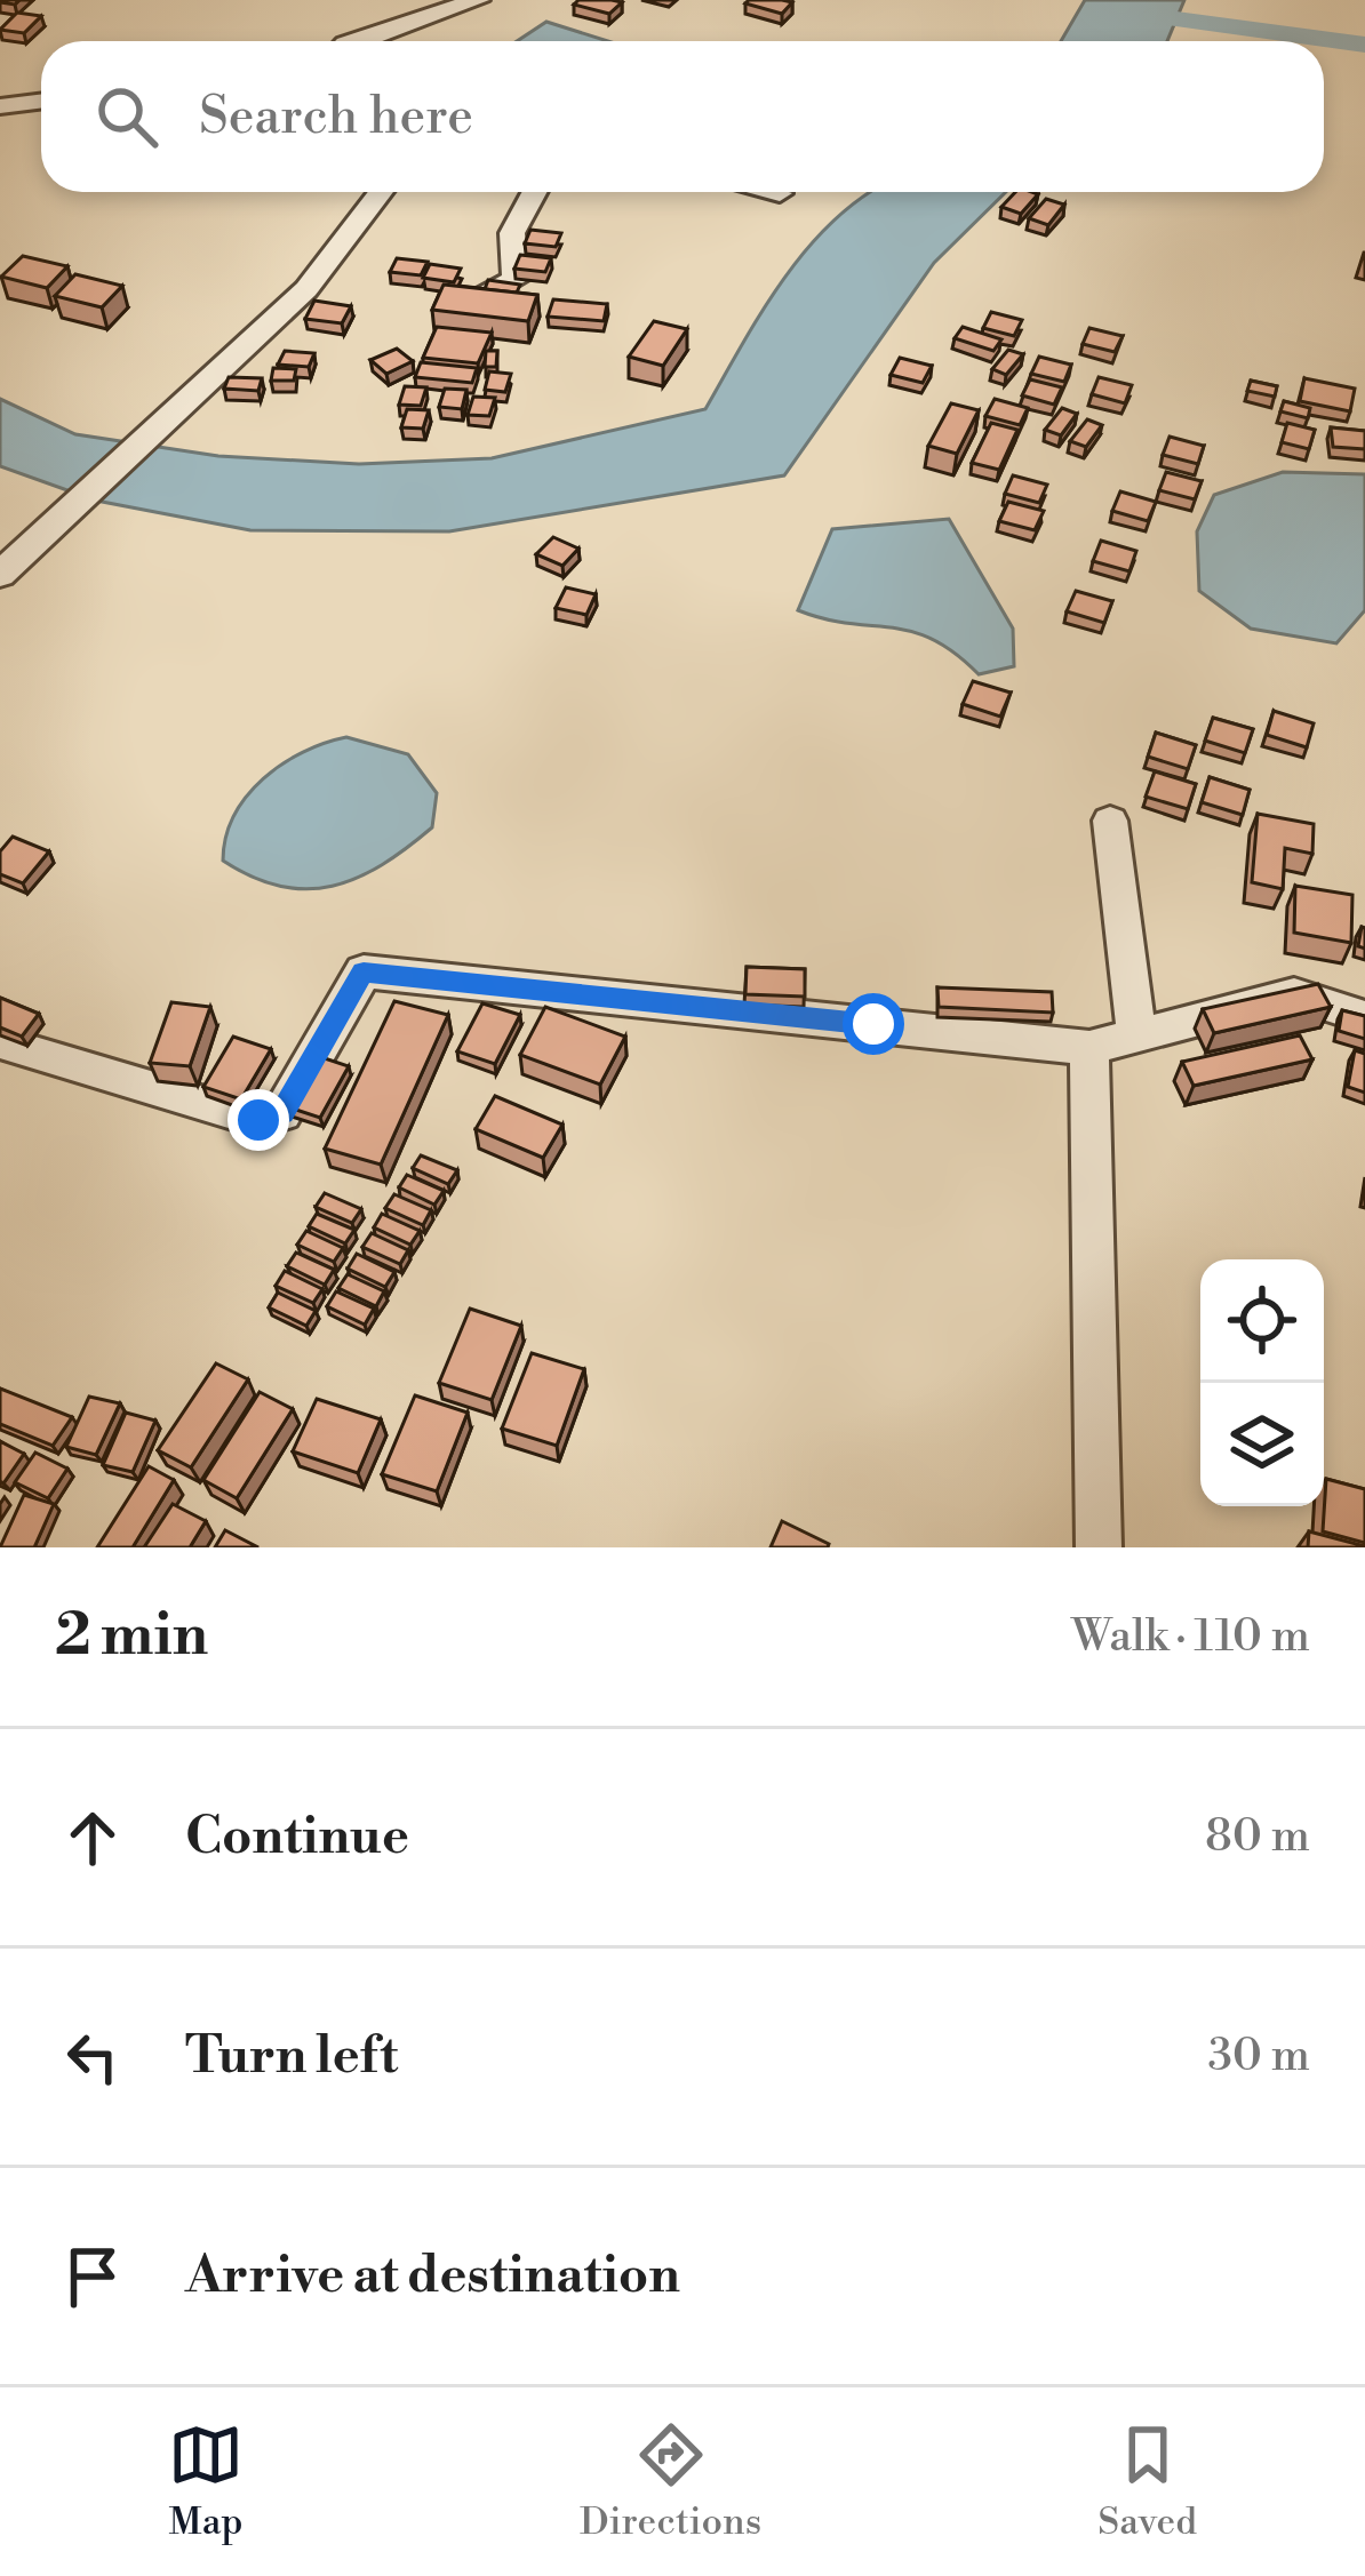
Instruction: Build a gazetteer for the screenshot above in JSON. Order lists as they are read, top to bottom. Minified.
{"page":{"search":"Search here","heading":["2 min","Walk · 110 m"],"list":[["Continue","80 m"],["Turn left","30 m"],"Arrive at destination"],"nav":["Map","Directions","Saved"]}}
